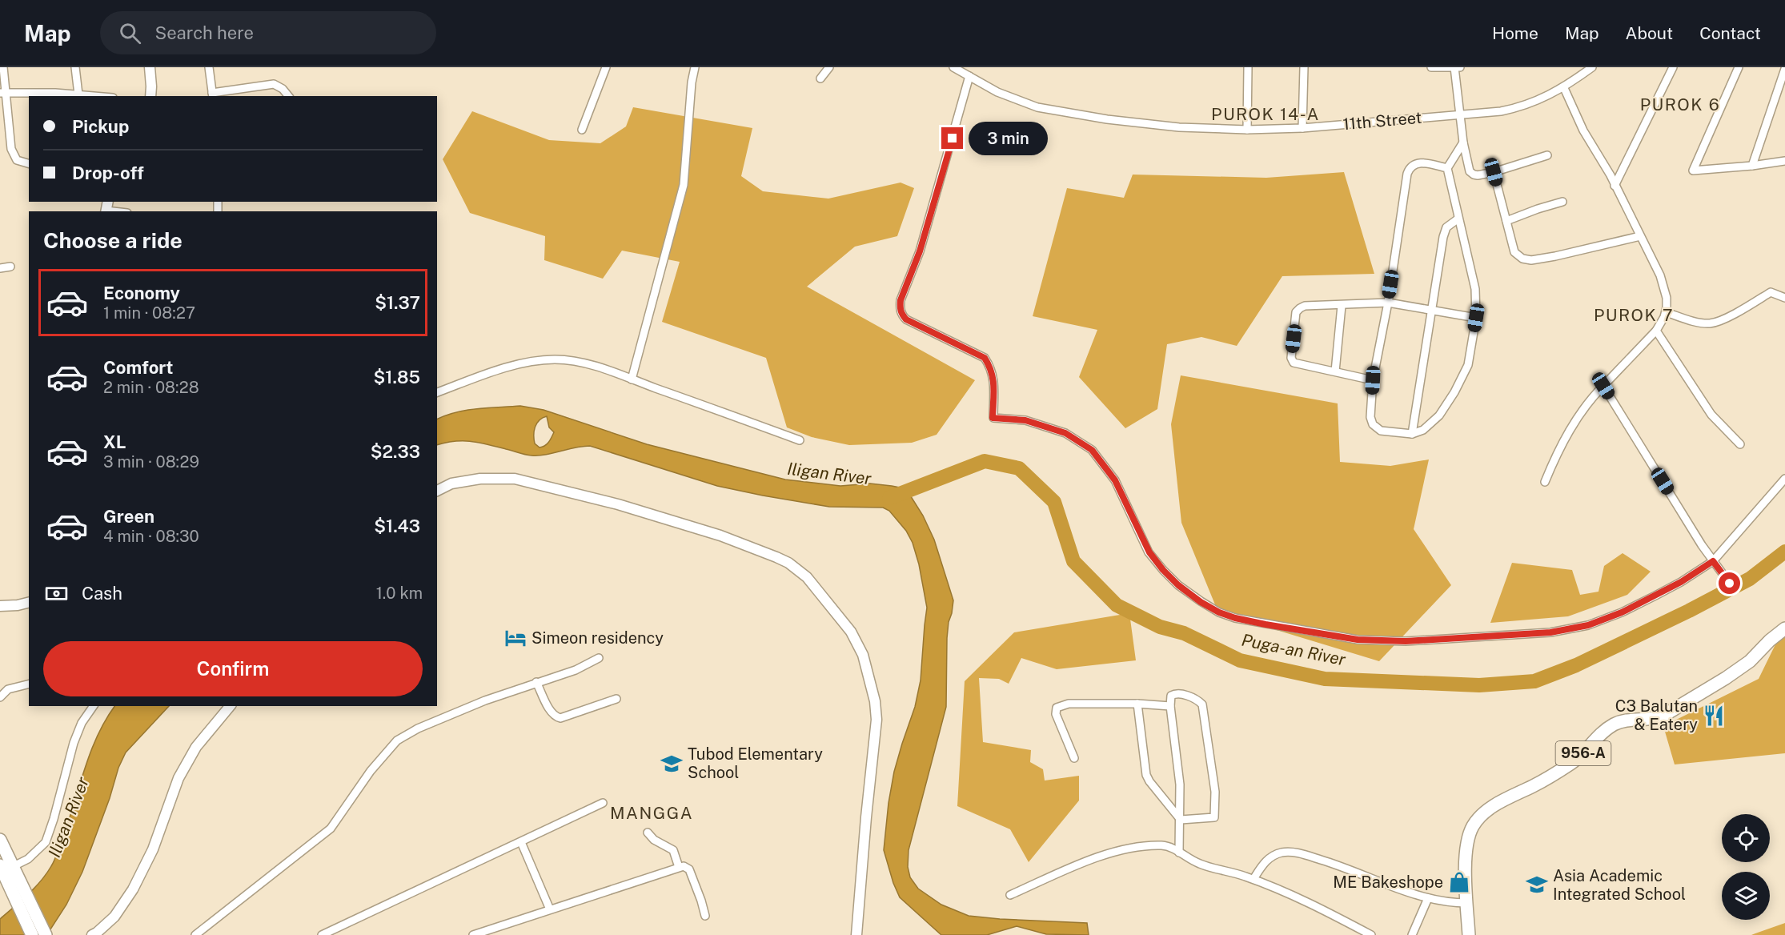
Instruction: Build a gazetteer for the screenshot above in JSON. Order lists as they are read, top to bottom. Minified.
{"streets":{"main road":["956-A"],"street":["11th Street"]},"districts":["PUROK 6","PUROK 14-A","PUROK 7","MANGGA"],"water":["Iligan River","Puga-an River"],"places":{"hotel":["Simeon residency"],"restaurant":["C3 Balutan & Eatery"],"school or university":["Tubod Elementary School","Asia Academic Integrated School"],"shop":["ME Bakeshope"]},"page":{"header":"Map","search":"Search here","nav":["Home","Map","About","Contact"],"banner":["Pickup","Drop-off"],"bubble":"3 min","heading":"Choose a ride","list":[{"name":"Economy","note":"1 min · 08:27","value":"$1.37"},{"name":"Comfort","note":"2 min · 08:28","value":"$1.85"},{"name":"XL","note":"3 min · 08:29","value":"$2.33"},{"name":"Green","note":"4 min · 08:30","value":"$1.43"}],"pay":["Cash","1.0 km"],"buttons":"Confirm"}}
